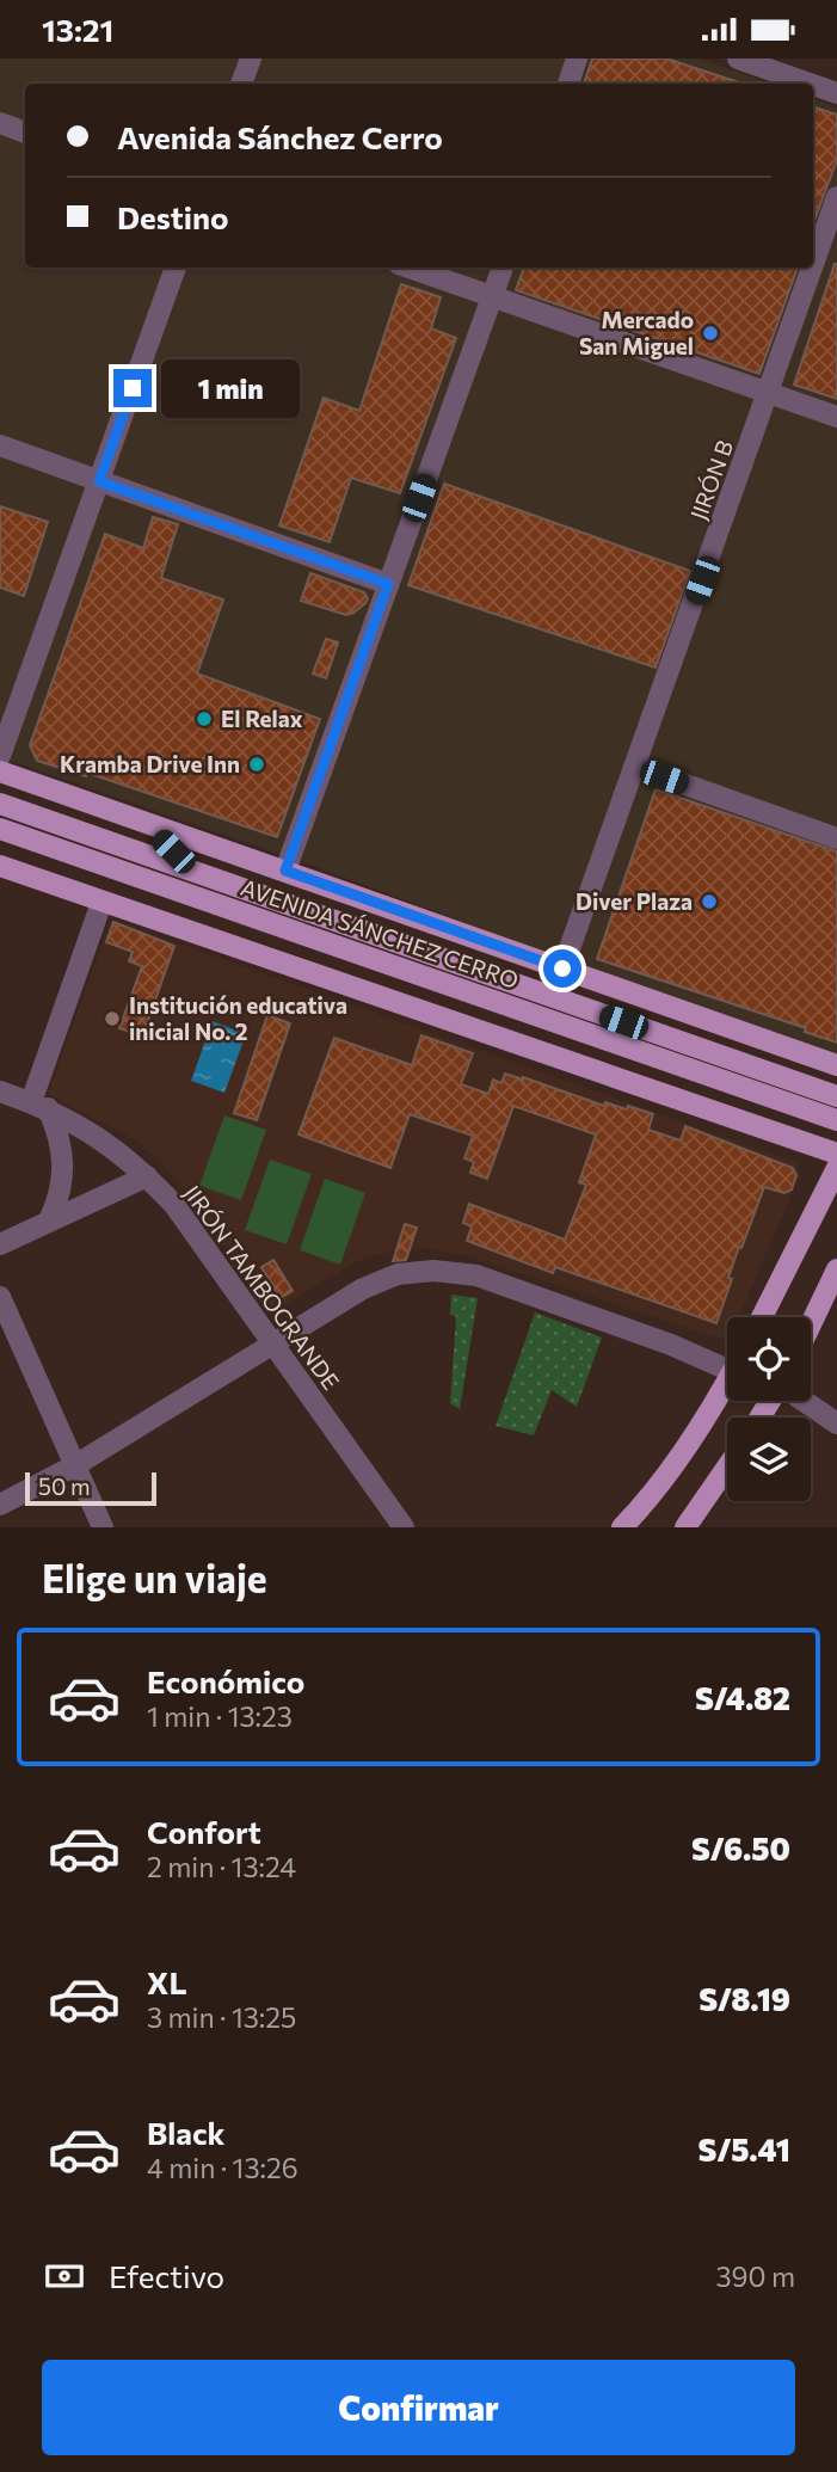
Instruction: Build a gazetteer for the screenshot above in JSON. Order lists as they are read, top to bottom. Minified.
{"streets":{"main road":["AVENIDA SÁNCHEZ CERRO"],"street":["JIRÓN B","JIRÓN TAMBOGRANDE"]},"crossings":[["JIRÓN B","AVENIDA SÁNCHEZ CERRO"]],"places":["Mercado San Miguel","El Relax","Kramba Drive Inn","Diver Plaza","Institución educativa inicial No. 2"],"scale_bar":"50 m","page":{"status":"13:21","banner":["Avenida Sánchez Cerro","Destino"],"bubble":"1 min","scale":"50 m","heading":"Elige un viaje","list":[{"name":"Económico","note":"1 min · 13:23","value":"S/4.82"},{"name":"Confort","note":"2 min · 13:24","value":"S/6.50"},{"name":"XL","note":"3 min · 13:25","value":"S/8.19"},{"name":"Black","note":"4 min · 13:26","value":"S/5.41"}],"pay":["Efectivo","390 m"],"buttons":"Confirmar"}}
